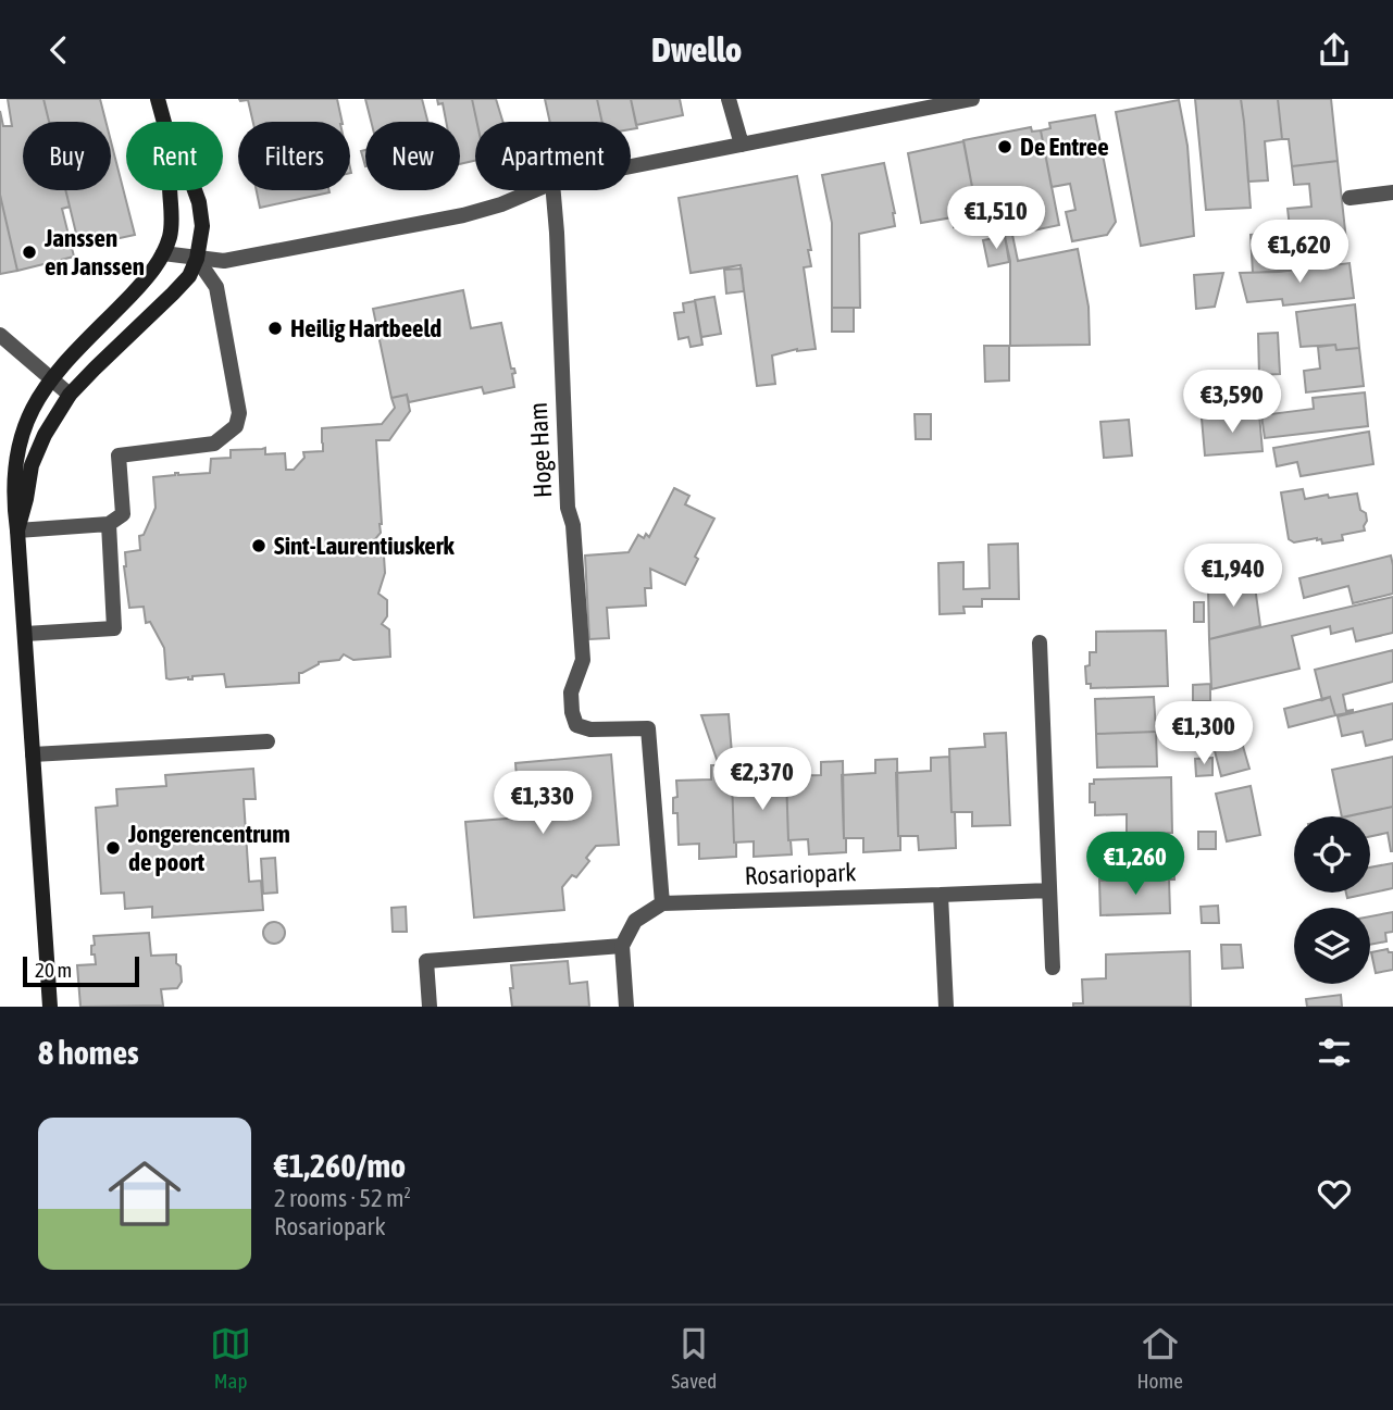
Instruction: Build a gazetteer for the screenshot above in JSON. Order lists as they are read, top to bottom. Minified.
{"streets":{"street":["Hoge Ham","Rosariopark"]},"crossings":[["Hoge Ham","Rosariopark"]],"places":["De Entree","Janssen en Janssen","Heilig Hartbeeld","Sint-Laurentiuskerk","Jongerencentrum de poort"],"scale_bar":"20 m","page":{"header":"Dwello","chip":["Buy","Rent","Filters","New","Apartment"],"price":["€1,510","€1,620","€3,590","€1,940","€1,300","€2,370","€1,330","€1,260"],"scale":"20 m","heading":"8 homes","list":[{"name":"€1,260/mo","note":"2 rooms · 52 m² · Rosariopark"}],"tabs":["Map","Saved","Home"]}}
